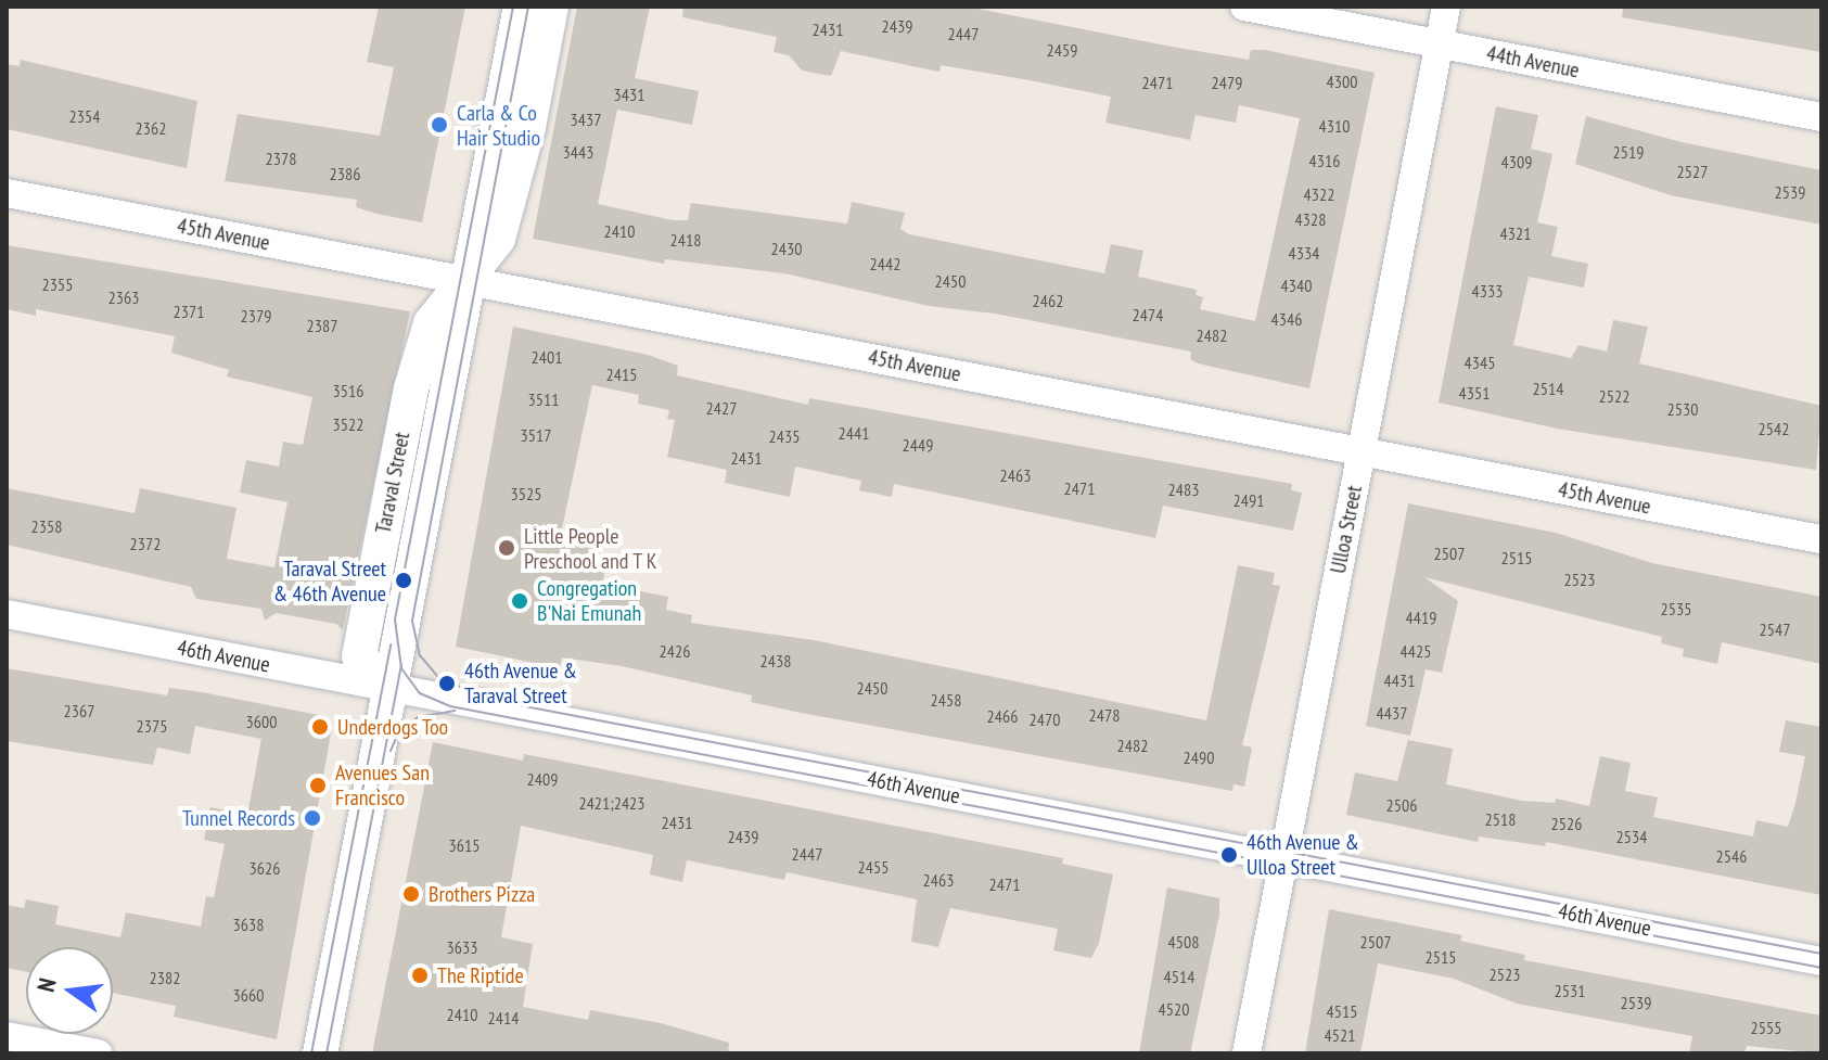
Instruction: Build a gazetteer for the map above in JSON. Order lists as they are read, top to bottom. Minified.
{"streets":{"street":["44th Avenue","45th Avenue","Taraval Street","Ulloa Street","46th Avenue"]},"crossings":[["44th Avenue","Ulloa Street"],["45th Avenue","Taraval Street"],["45th Avenue","Ulloa Street"],["Taraval Street","46th Avenue"],["Ulloa Street","46th Avenue"]],"places":["Carla & Co Hair Studio","Little People Preschool and T K","Taraval Street & 46th Avenue","Congregation B'Nai Emunah","46th Avenue & Taraval Street","Underdogs Too","Avenues San Francisco","Tunnel Records","46th Avenue & Ulloa Street","Brothers Pizza","The Riptide"],"house_numbers":["2439","2431","2447","2459","4300","2471","2479","3431","2354","3437","4310","2362","3443","2519","2378","4316","4309","2527","2386","2539","4322","4328","2410","4321","2418","2430","4334","2442","2450","2355","4340","4333","2363","2462","2371","2474","2379","4346","2387","2482","2401","4345","2415","2514","3516","4351","2522","3511","2427","2530","3522","2542","2441","3517","2435","2449","2431","2463","2471","2483","3525","2491","2358","2372","2507","2515","2523","2535","4419","2547","2426","4425","2438","4431","2450","2458","2367","4437","2478","2466","2470","3600","2375","2482","2490","2409","2421;2423","2506","2518","2431","2526","2439","2534","3615","2447","2546","2455","3626","2463","2471","3638","4508","2507","3633","2515","2523","4514","2382","2531","3660","2539","4520","4515","2410","2414","2555","4521"],"north":"left"}
